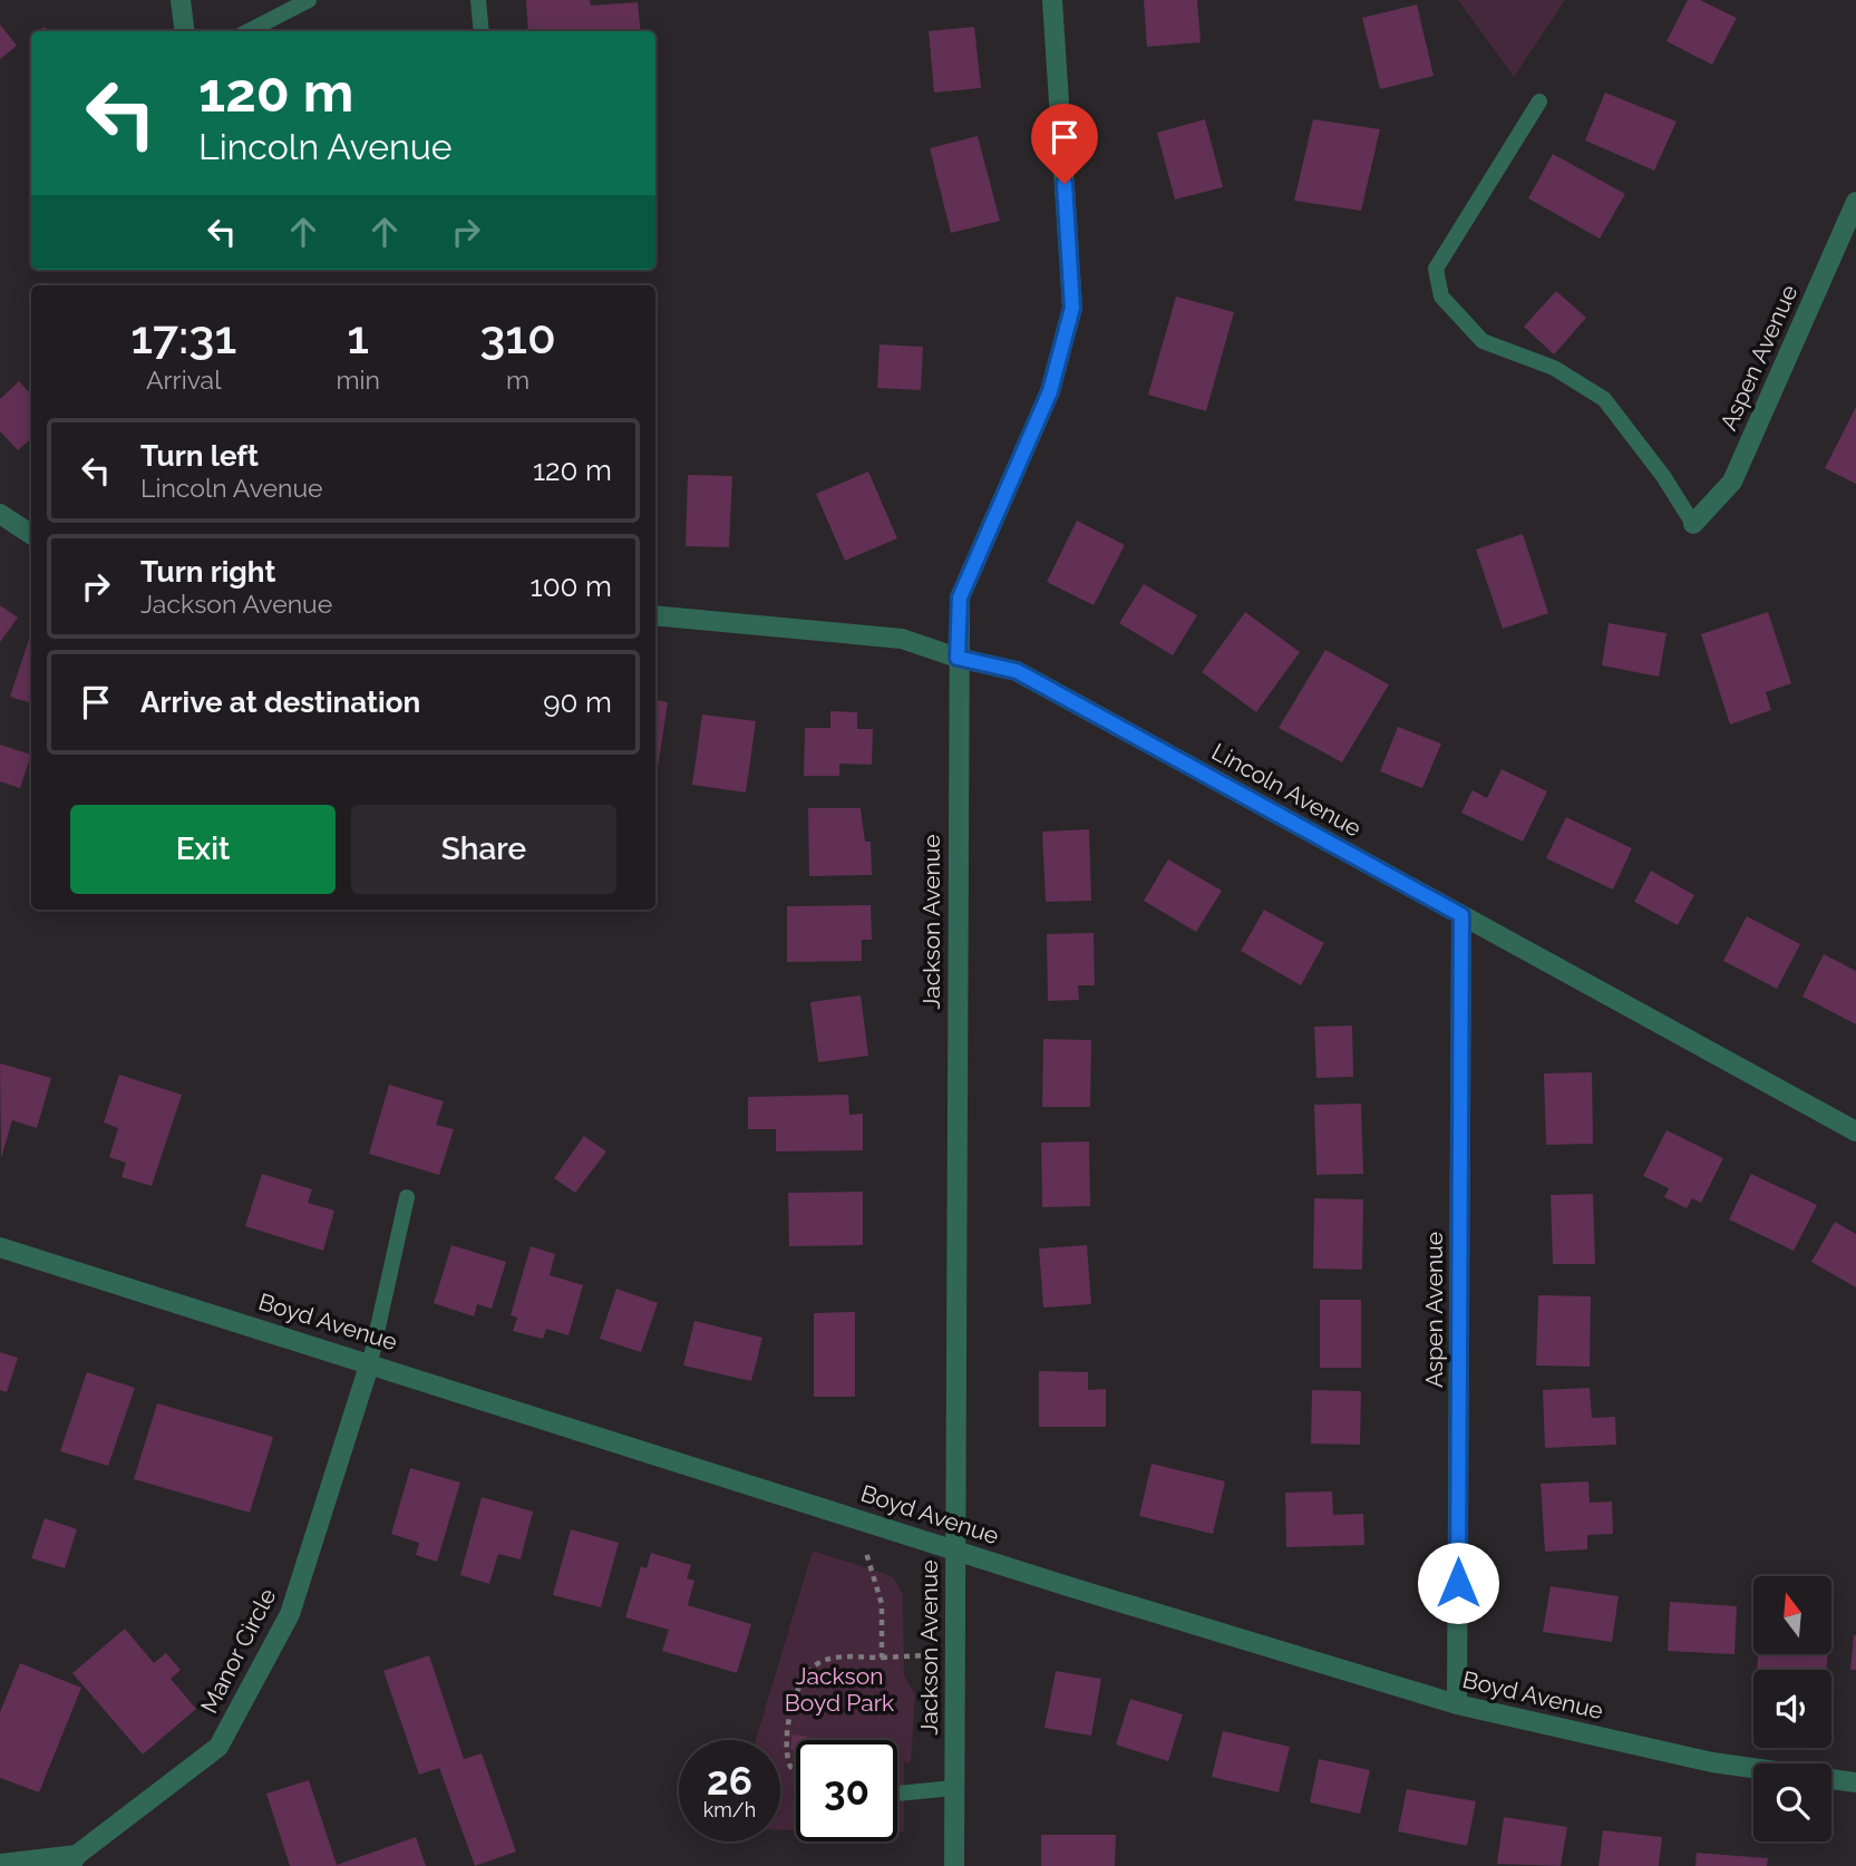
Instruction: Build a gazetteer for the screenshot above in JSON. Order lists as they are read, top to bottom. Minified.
{"streets":{"street":["Aspen Avenue","Lincoln Avenue","Jackson Avenue","Boyd Avenue","Manor Circle"]},"crossings":[["Aspen Avenue","Lincoln Avenue"],["Aspen Avenue","Boyd Avenue"],["Lincoln Avenue","Jackson Avenue"],["Jackson Avenue","Boyd Avenue"],["Boyd Avenue","Manor Circle"]],"parks":["Jackson Boyd Park"],"north":"top","page":{"turn":["120 m","Lincoln Avenue"],"eta":["17:31","Arrival","1","min","310","m"],"list":[{"name":"Turn left","note":"Lincoln Avenue","value":"120 m"},{"name":"Turn right","note":"Jackson Avenue","value":"100 m"},{"name":"Arrive at destination","value":"90 m"}],"buttons":["Exit","Share"],"speed":"26 km/h","limit":"30"}}
